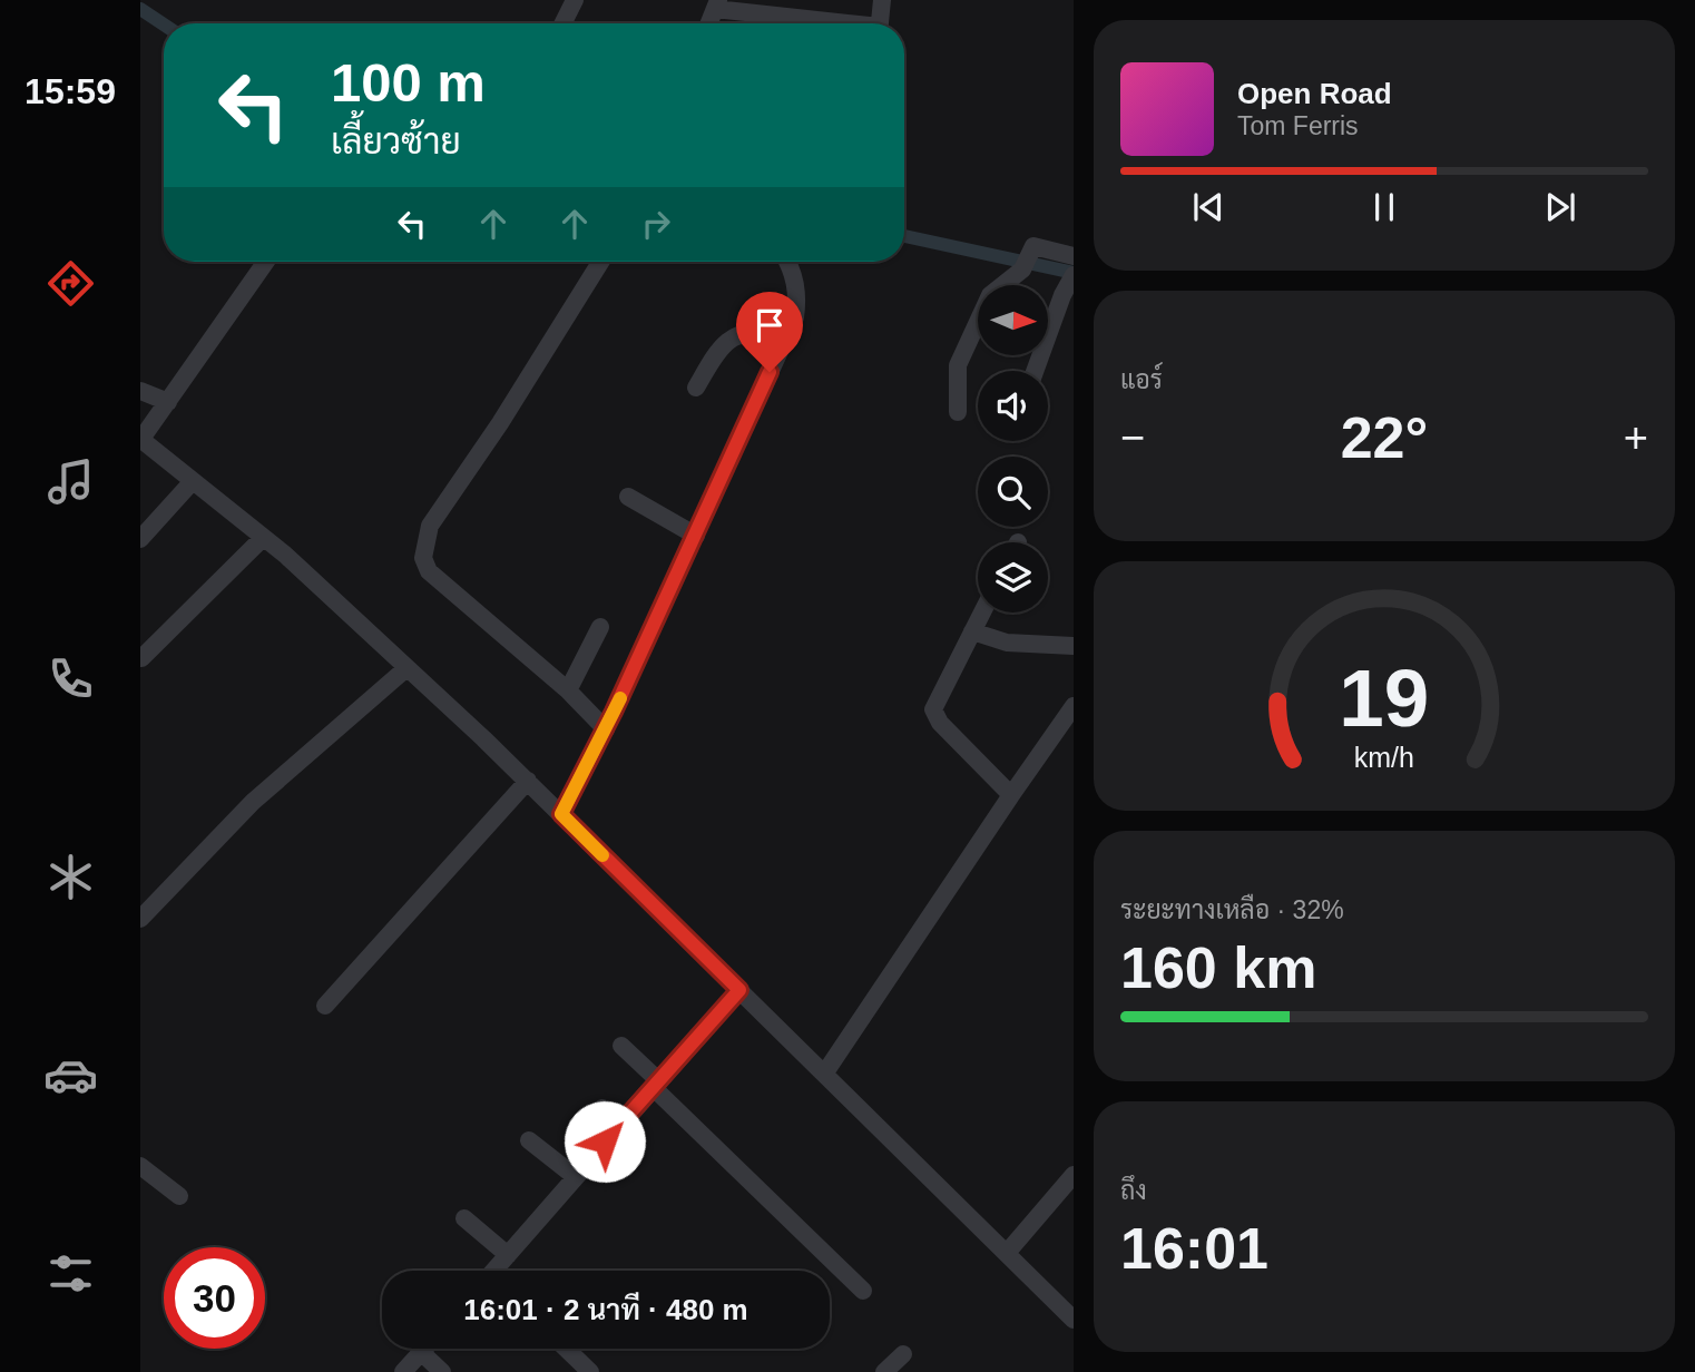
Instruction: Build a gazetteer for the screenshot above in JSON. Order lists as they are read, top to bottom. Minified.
{"north":"right","page":{"tabs":"15:59","turn":["100 m","เลี้ยวซ้าย"],"song":["Open Road","Tom Ferris"],"tile":["แอร์",["ระยะทางเหลือ · 32%","160 km"],["ถึง","16:01"]],"heat":["−","22°","+"],"limit":"30","trip":"16:01 · 2 นาที · 480 m","gauge":["19","km/h"]}}
